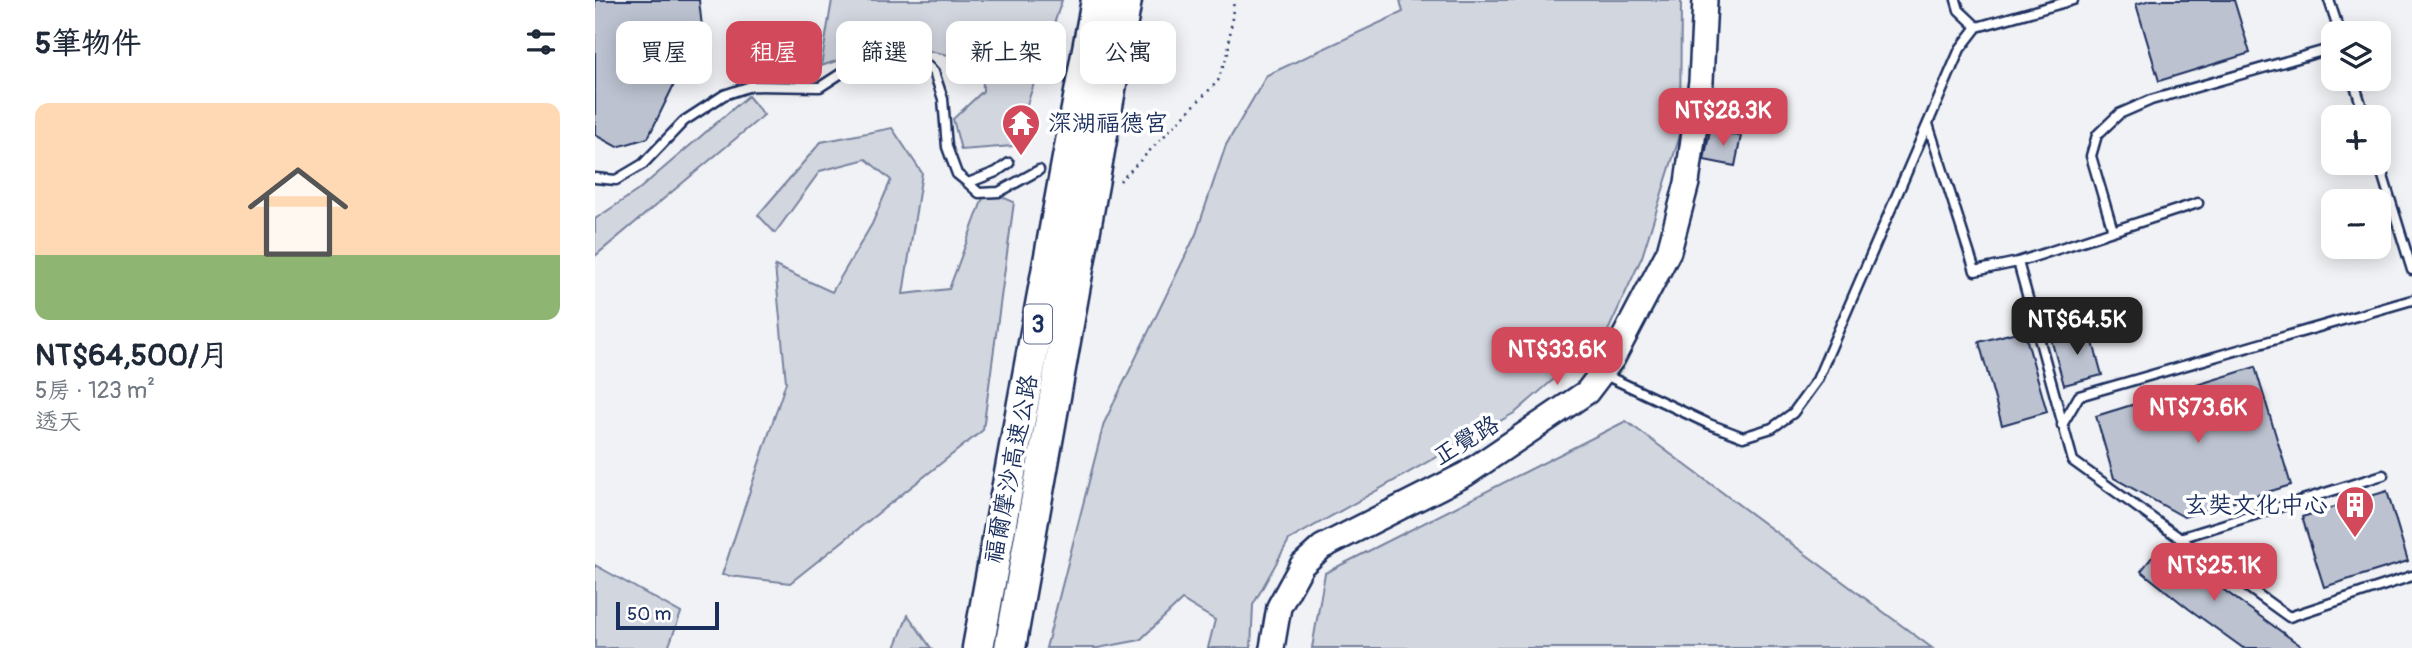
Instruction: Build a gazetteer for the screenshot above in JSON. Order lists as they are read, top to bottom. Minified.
{"streets":{"highway":["3","福爾摩沙高速公路"],"street":["正覺路"]},"places":{"temple":["深湖福德宮"],"building":["玄奘文化中心"]},"scale_bar":"50 m","page":{"heading":"5筆物件","map_buttons":["+","−"],"chip":["買屋","租屋","篩選","新上架","公寓"],"list":[{"name":"NT$64,500/月","note":"5房 · 123 m² · 透天"}],"price":["NT$28.3K","NT$64.5K","NT$33.6K","NT$73.6K","NT$25.1K"],"scale":"50 m"}}
